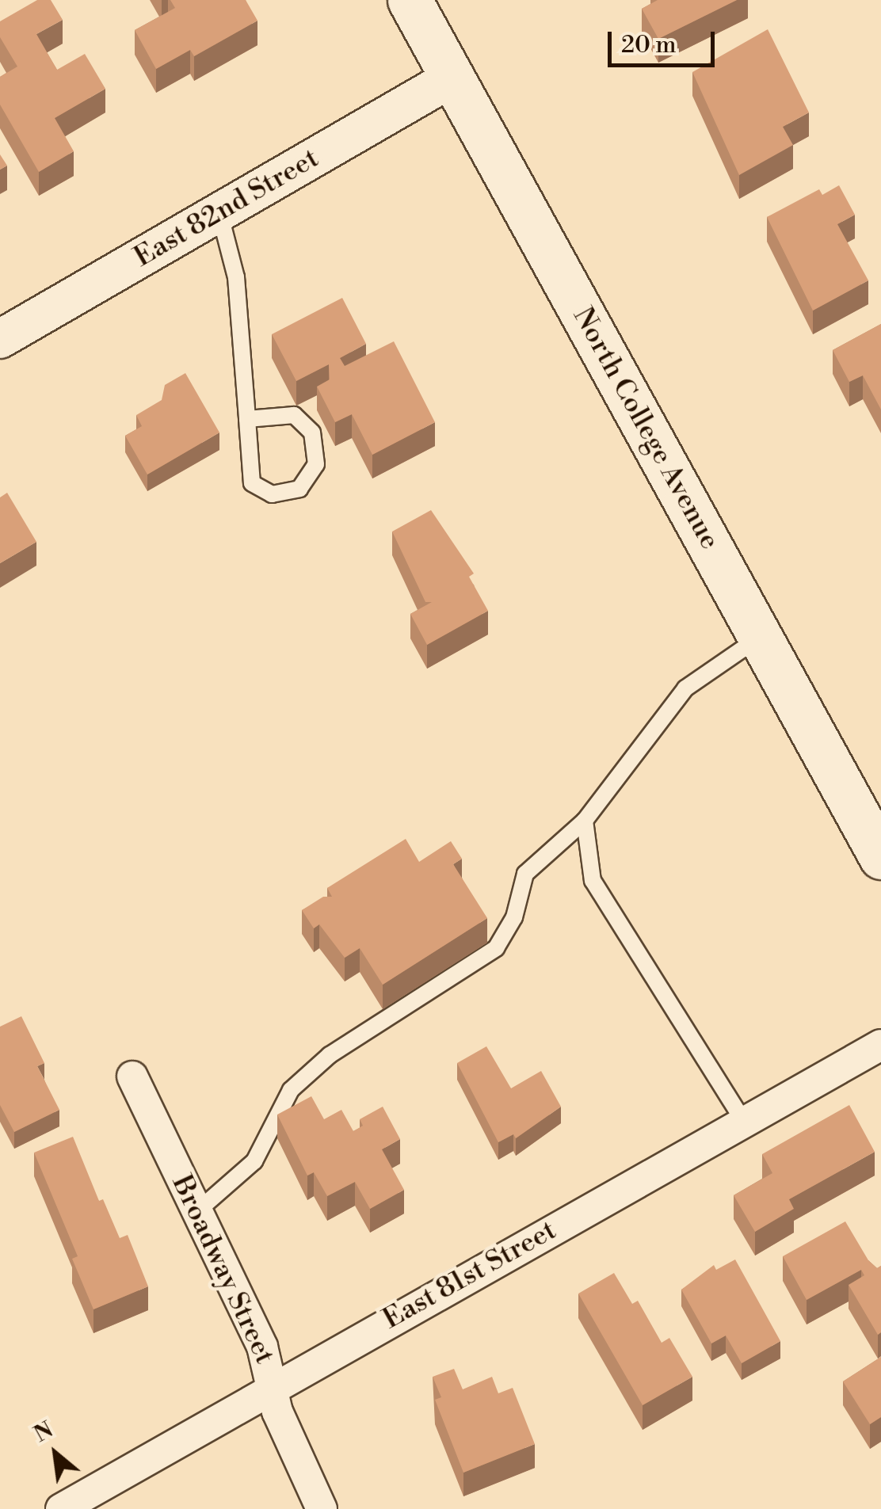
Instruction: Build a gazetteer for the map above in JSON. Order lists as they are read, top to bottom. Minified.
{"streets":{"main road":["North College Avenue"],"street":["East 82nd Street","Broadway Street","East 81st Street"]},"crossings":[["East 82nd Street","North College Avenue"],["Broadway Street","East 81st Street"]],"scale_bar":"20 m","north":"top left"}
